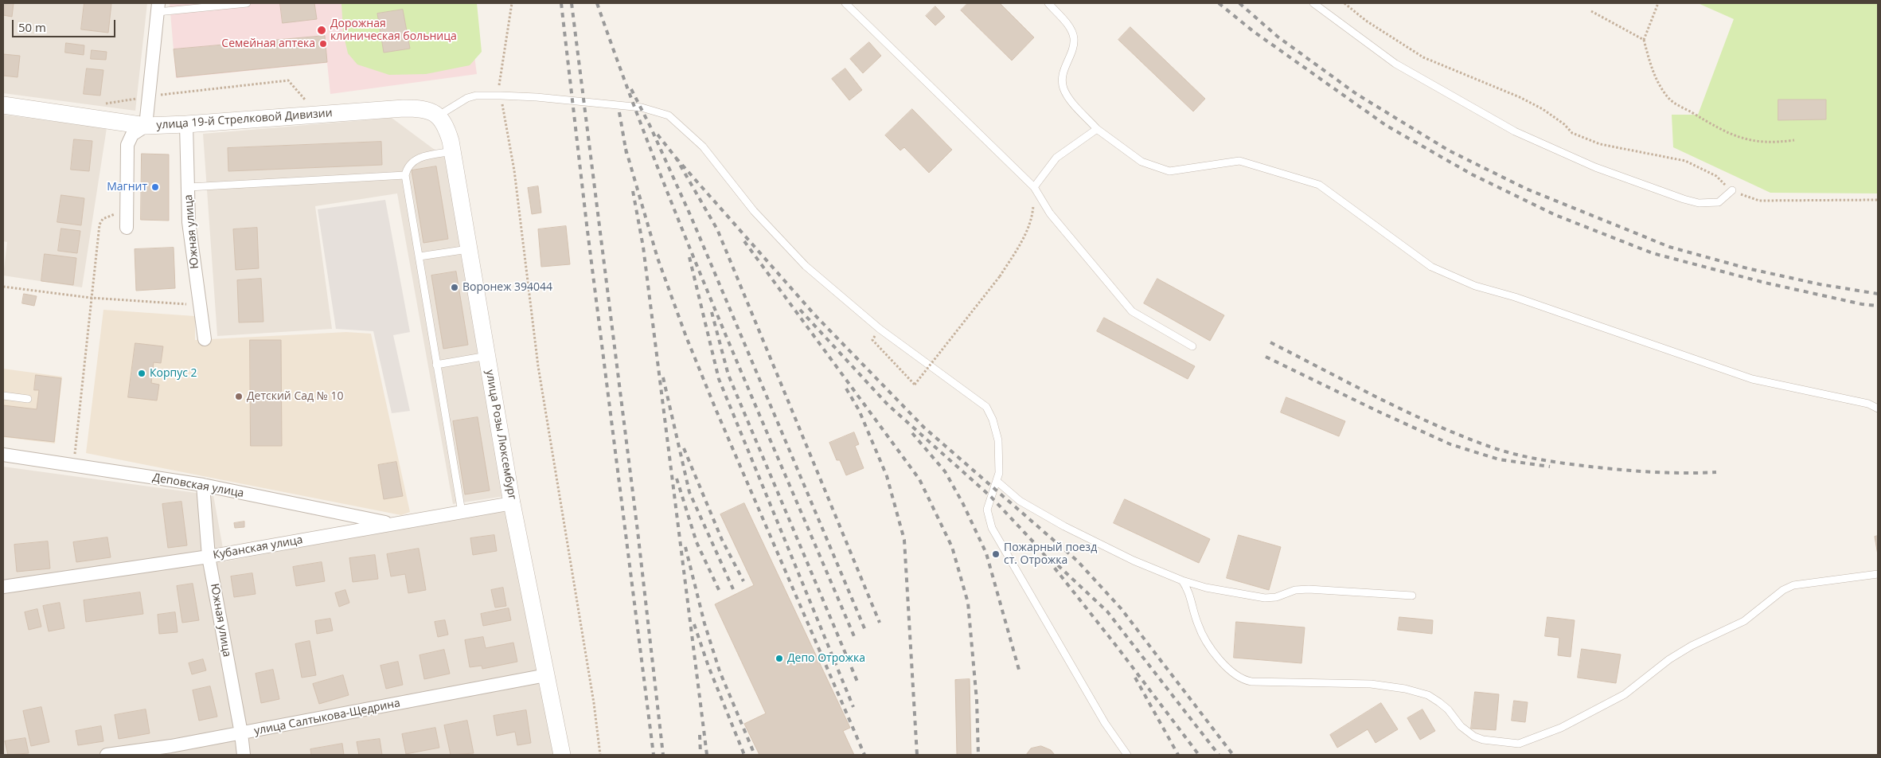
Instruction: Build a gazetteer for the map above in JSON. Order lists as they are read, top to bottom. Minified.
{"streets":{"street":["улица 19-й Стрелковой Дивизии","Южная улица","улица Розы Люксембург","Деповская улица","Кубанская улица","улица Салтыкова-Щедрина"]},"crossings":[["улица 19-й Стрелковой Дивизии","Южная улица"],["улица 19-й Стрелковой Дивизии","улица Розы Люксембург"],["Южная улица","Деповская улица"],["Южная улица","Кубанская улица"],["Южная улица","улица Салтыкова-Щедрина"],["улица Розы Люксембург","Кубанская улица"],["улица Розы Люксембург","улица Салтыкова-Щедрина"],["Деповская улица","Кубанская улица"]],"places":["Дорожная клиническая больница","Семейная аптека","Магнит","Воронеж 394044","Корпус 2","Детский Сад № 10","Пожарный поезд ст. Отрожка","Депо Отрожка"],"scale_bar":"50 m"}
